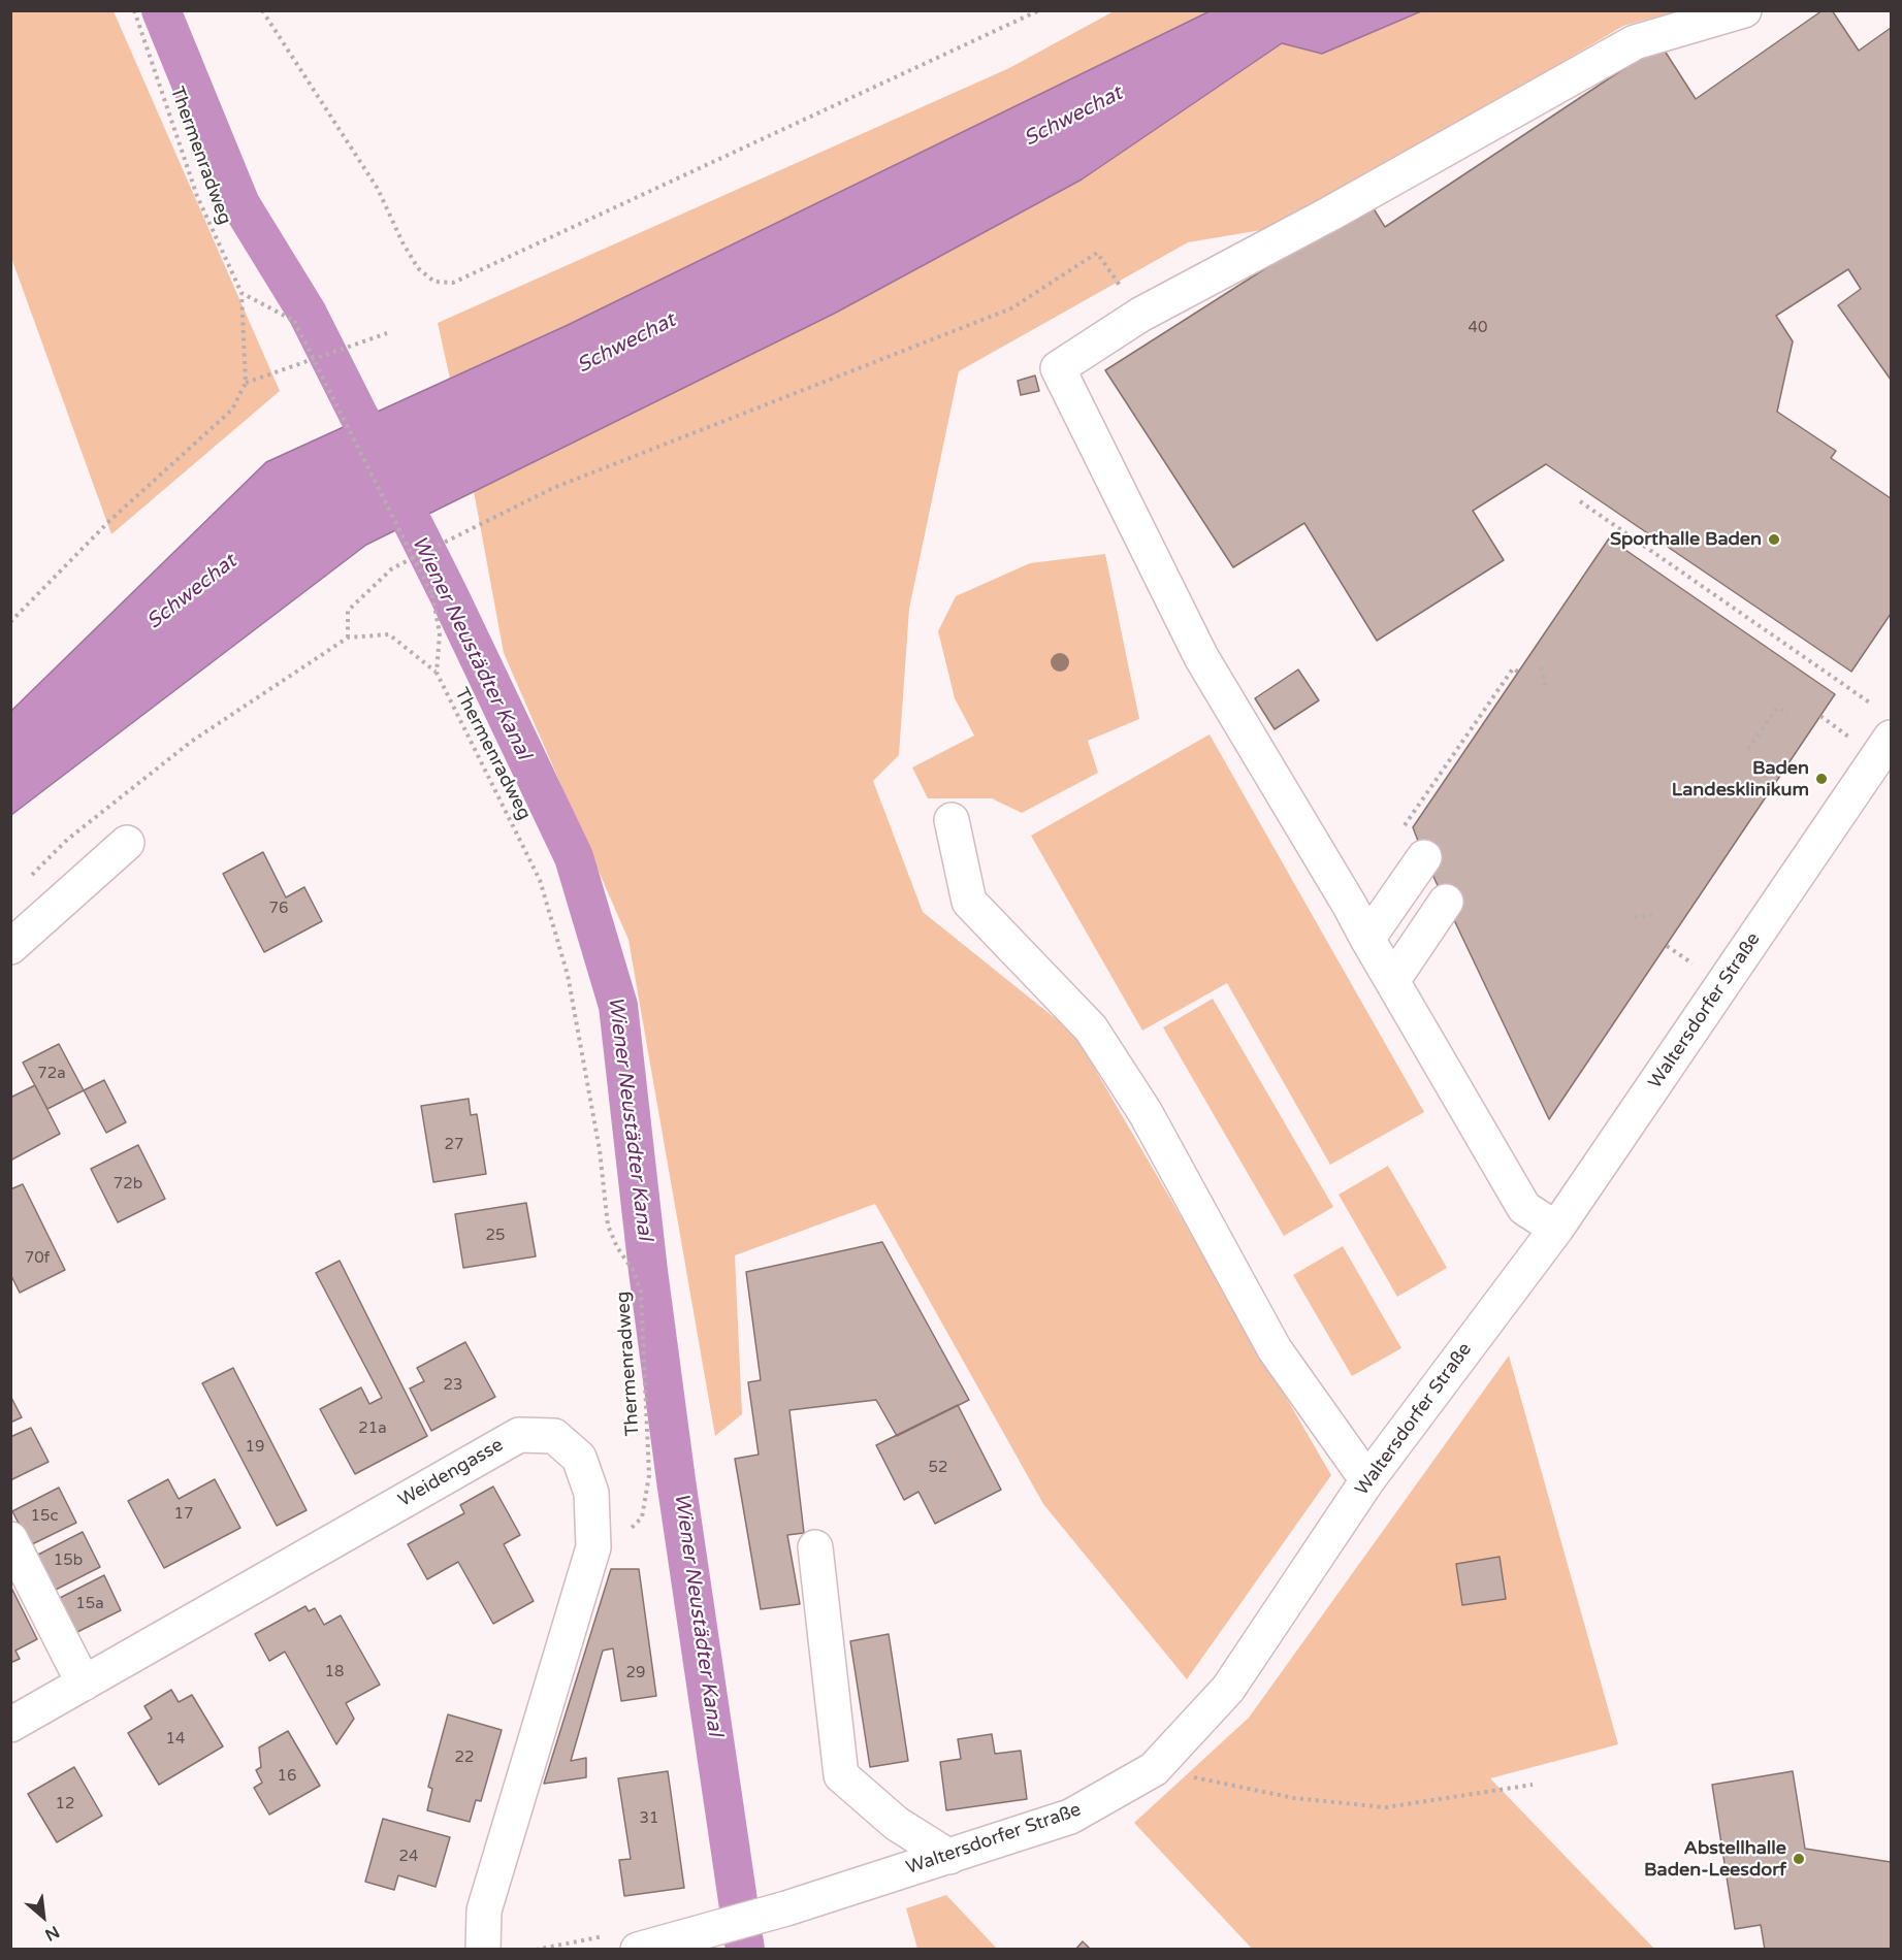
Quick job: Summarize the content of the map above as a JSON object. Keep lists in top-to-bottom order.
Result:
{
  "streets": {
    "street": ["Waltersdorfer Straße", "Weidengasse"],
    "path": ["Thermenradweg"]
  },
  "crossings": [
    ["Thermenradweg", "Weidengasse"]
  ],
  "water": ["Schwechat", "Wiener Neustädter Kanal"],
  "places": ["Sporthalle Baden", "Baden Landesklinikum", "Abstellhalle Baden-Leesdorf"],
  "house_numbers": [
    "40",
    "76",
    "72a",
    "27",
    "72b",
    "25",
    "70f",
    "23",
    "21a",
    "19",
    "52",
    "17",
    "15c",
    "15b",
    "15a",
    "18",
    "29",
    "14",
    "22",
    "16",
    "12",
    "31",
    "24"
  ],
  "north": "bottom right"
}
